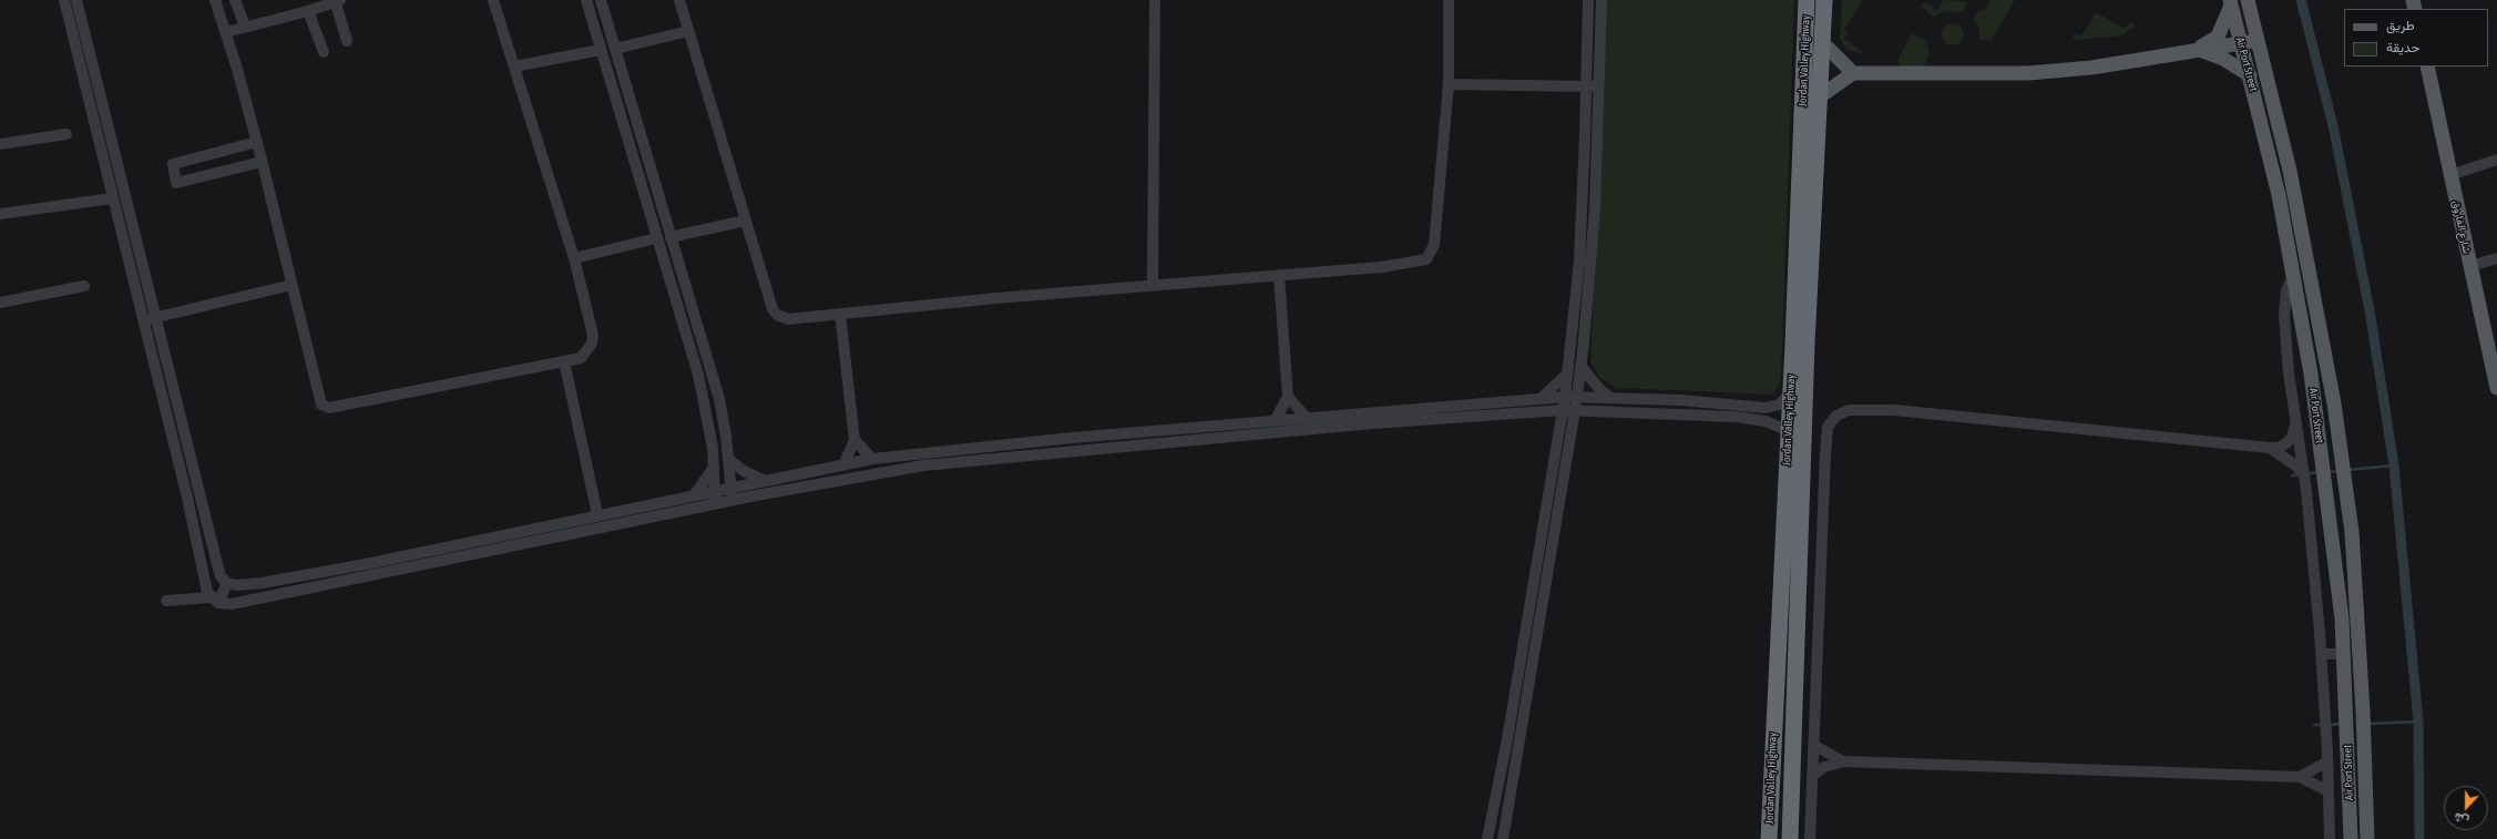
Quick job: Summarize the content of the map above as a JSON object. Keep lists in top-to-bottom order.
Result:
{
  "streets": {
    "highway": ["Jordan Valley Highway"],
    "main road": ["Air Port Street", "شارع الفاروق"]
  },
  "legend": ["طريق", "حديقة"],
  "north": "bottom"
}
